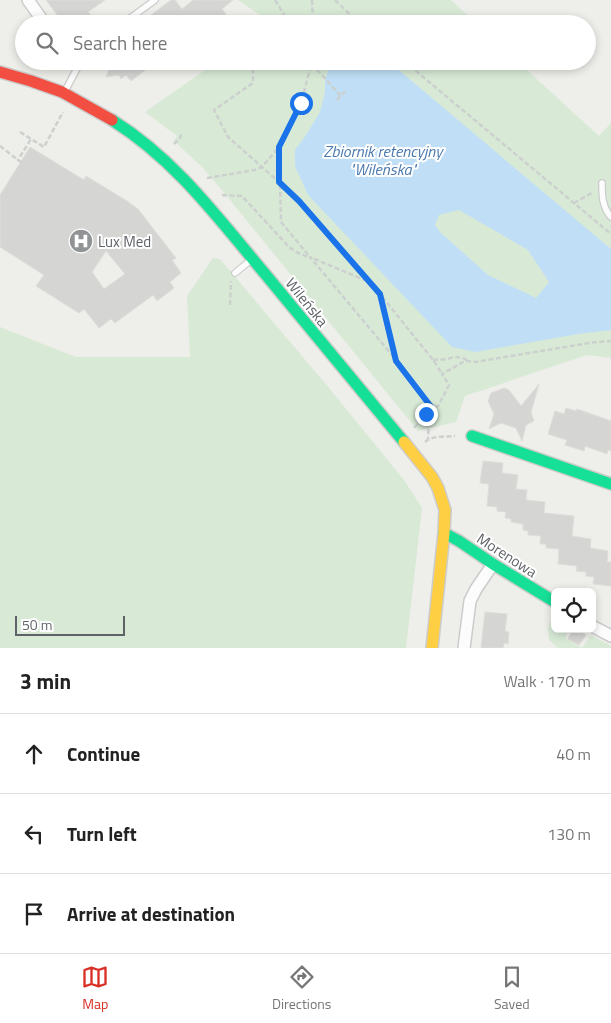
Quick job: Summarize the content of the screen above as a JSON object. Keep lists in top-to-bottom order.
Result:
{
  "streets": {
    "street": ["Wileńska", "Morenowa"]
  },
  "crossings": [
    ["Wileńska", "Morenowa"]
  ],
  "water": ["Zbiornik retencyjny \"Wileńska\""],
  "places": {
    "hospital": ["Lux Med"]
  },
  "scale_bar": "50 m",
  "page": {
    "search": "Search here",
    "scale": "50 m",
    "heading": ["3 min", "Walk · 170 m"],
    "list": [
      ["Continue", "40 m"],
      ["Turn left", "130 m"],
      "Arrive at destination"
    ],
    "nav": ["Map", "Directions", "Saved"]
  }
}
